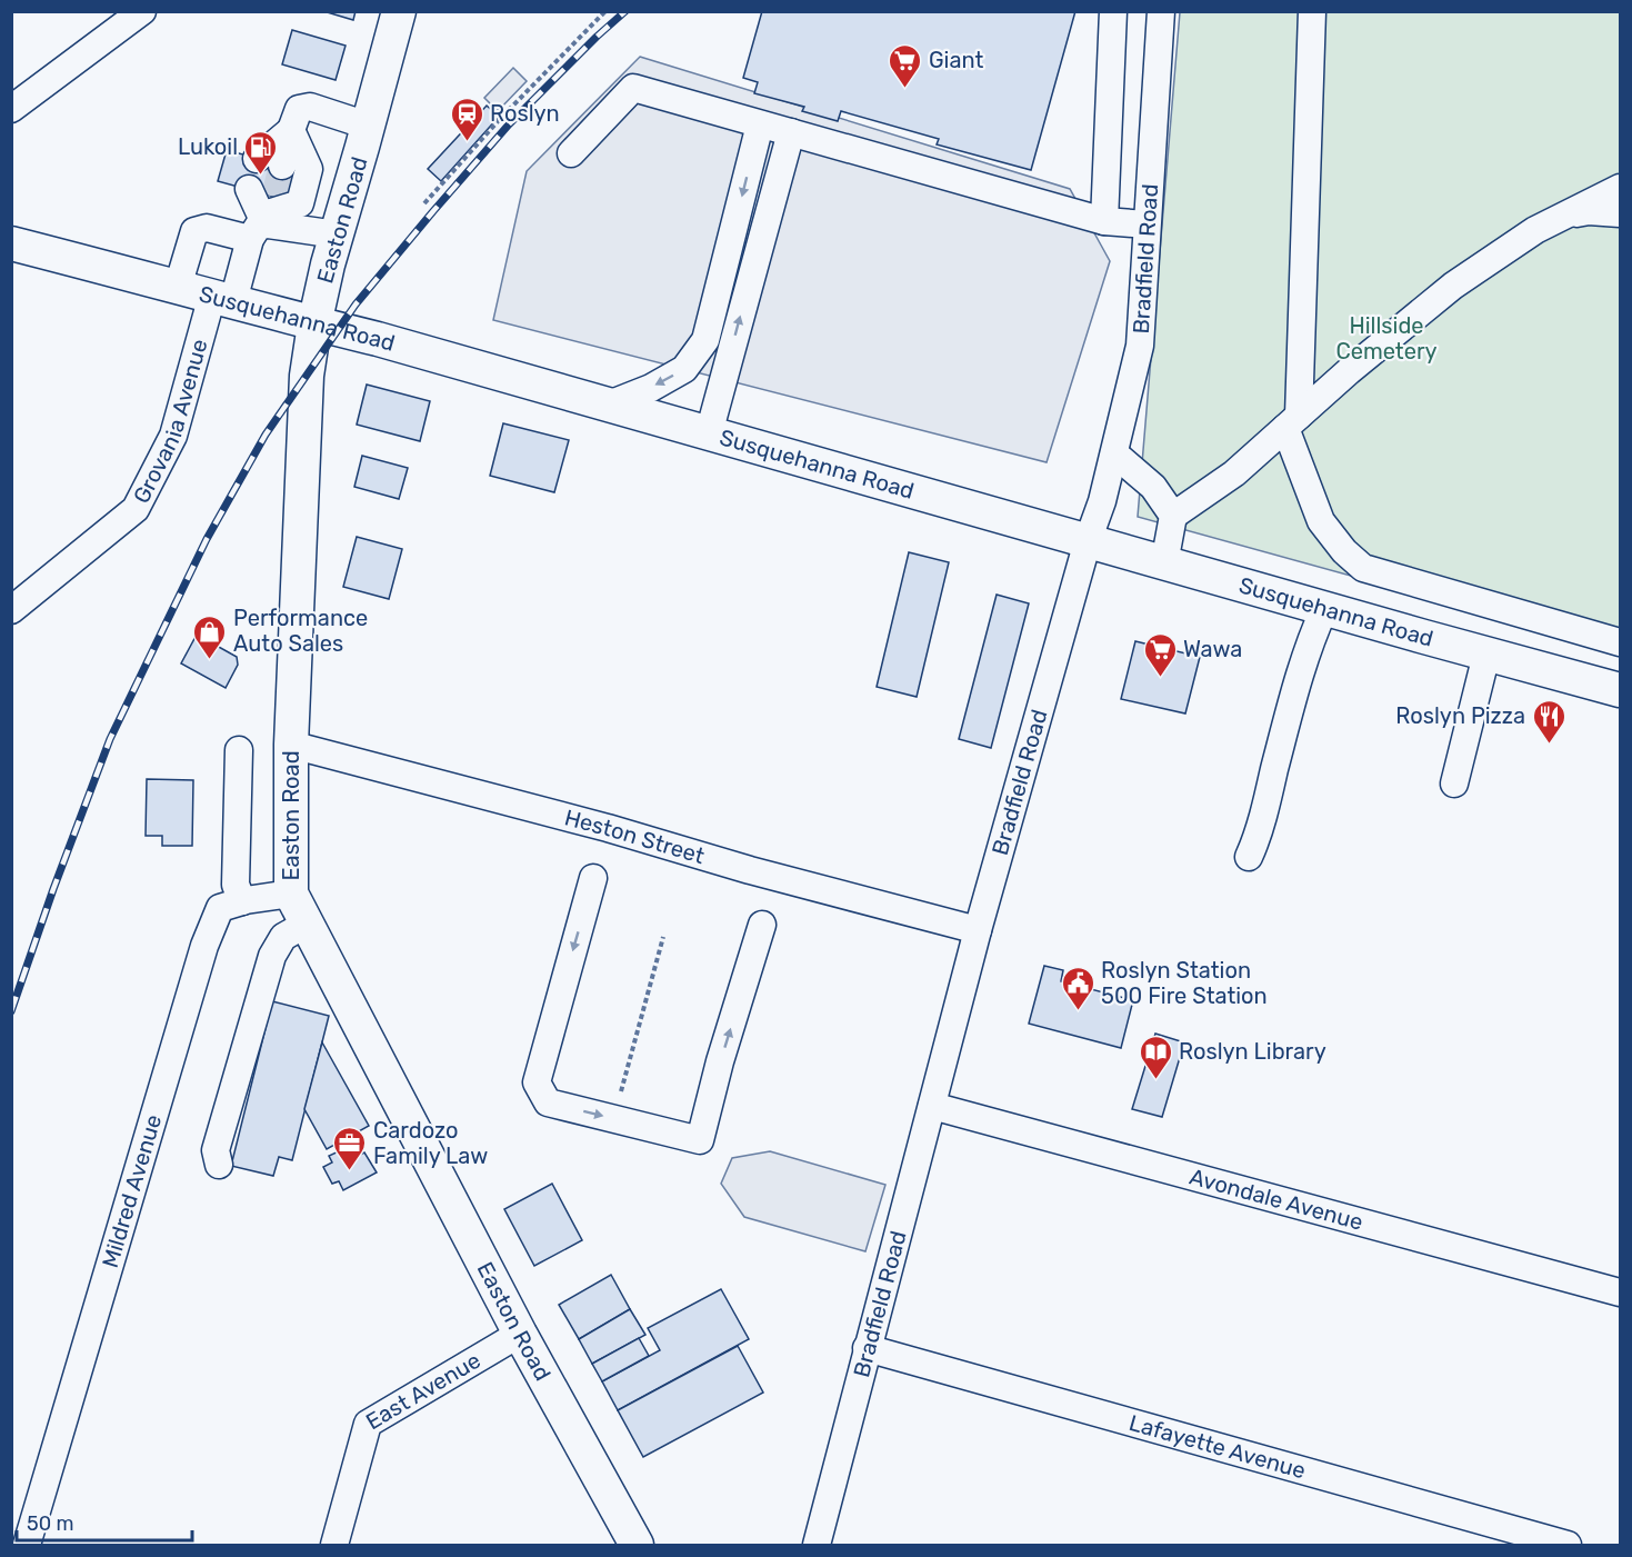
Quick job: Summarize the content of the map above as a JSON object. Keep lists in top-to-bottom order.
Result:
{
  "streets": {
    "main road": ["Easton Road", "Susquehanna Road"],
    "street": [
      "Bradfield Road",
      "Grovania Avenue",
      "Heston Street",
      "Mildred Avenue",
      "Avondale Avenue",
      "East Avenue",
      "Lafayette Avenue"
    ]
  },
  "crossings": [
    ["Easton Road", "Susquehanna Road"],
    ["Easton Road", "Heston Street"],
    ["Easton Road", "Mildred Avenue"],
    ["Easton Road", "East Avenue"],
    ["Bradfield Road", "Susquehanna Road"],
    ["Bradfield Road", "Heston Street"],
    ["Bradfield Road", "Avondale Avenue"],
    ["Bradfield Road", "Lafayette Avenue"],
    ["Susquehanna Road", "Grovania Avenue"]
  ],
  "parks": ["Hillside Cemetery"],
  "places": {
    "supermarket": ["Giant", "Wawa"],
    "station": ["Roslyn"],
    "fuel station": ["Lukoil"],
    "shop": ["Performance Auto Sales"],
    "restaurant": ["Roslyn Pizza"],
    "public building": ["Roslyn Station 500 Fire Station"],
    "library": ["Roslyn Library"],
    "office": ["Cardozo Family Law"]
  },
  "scale_bar": "50 m"
}
